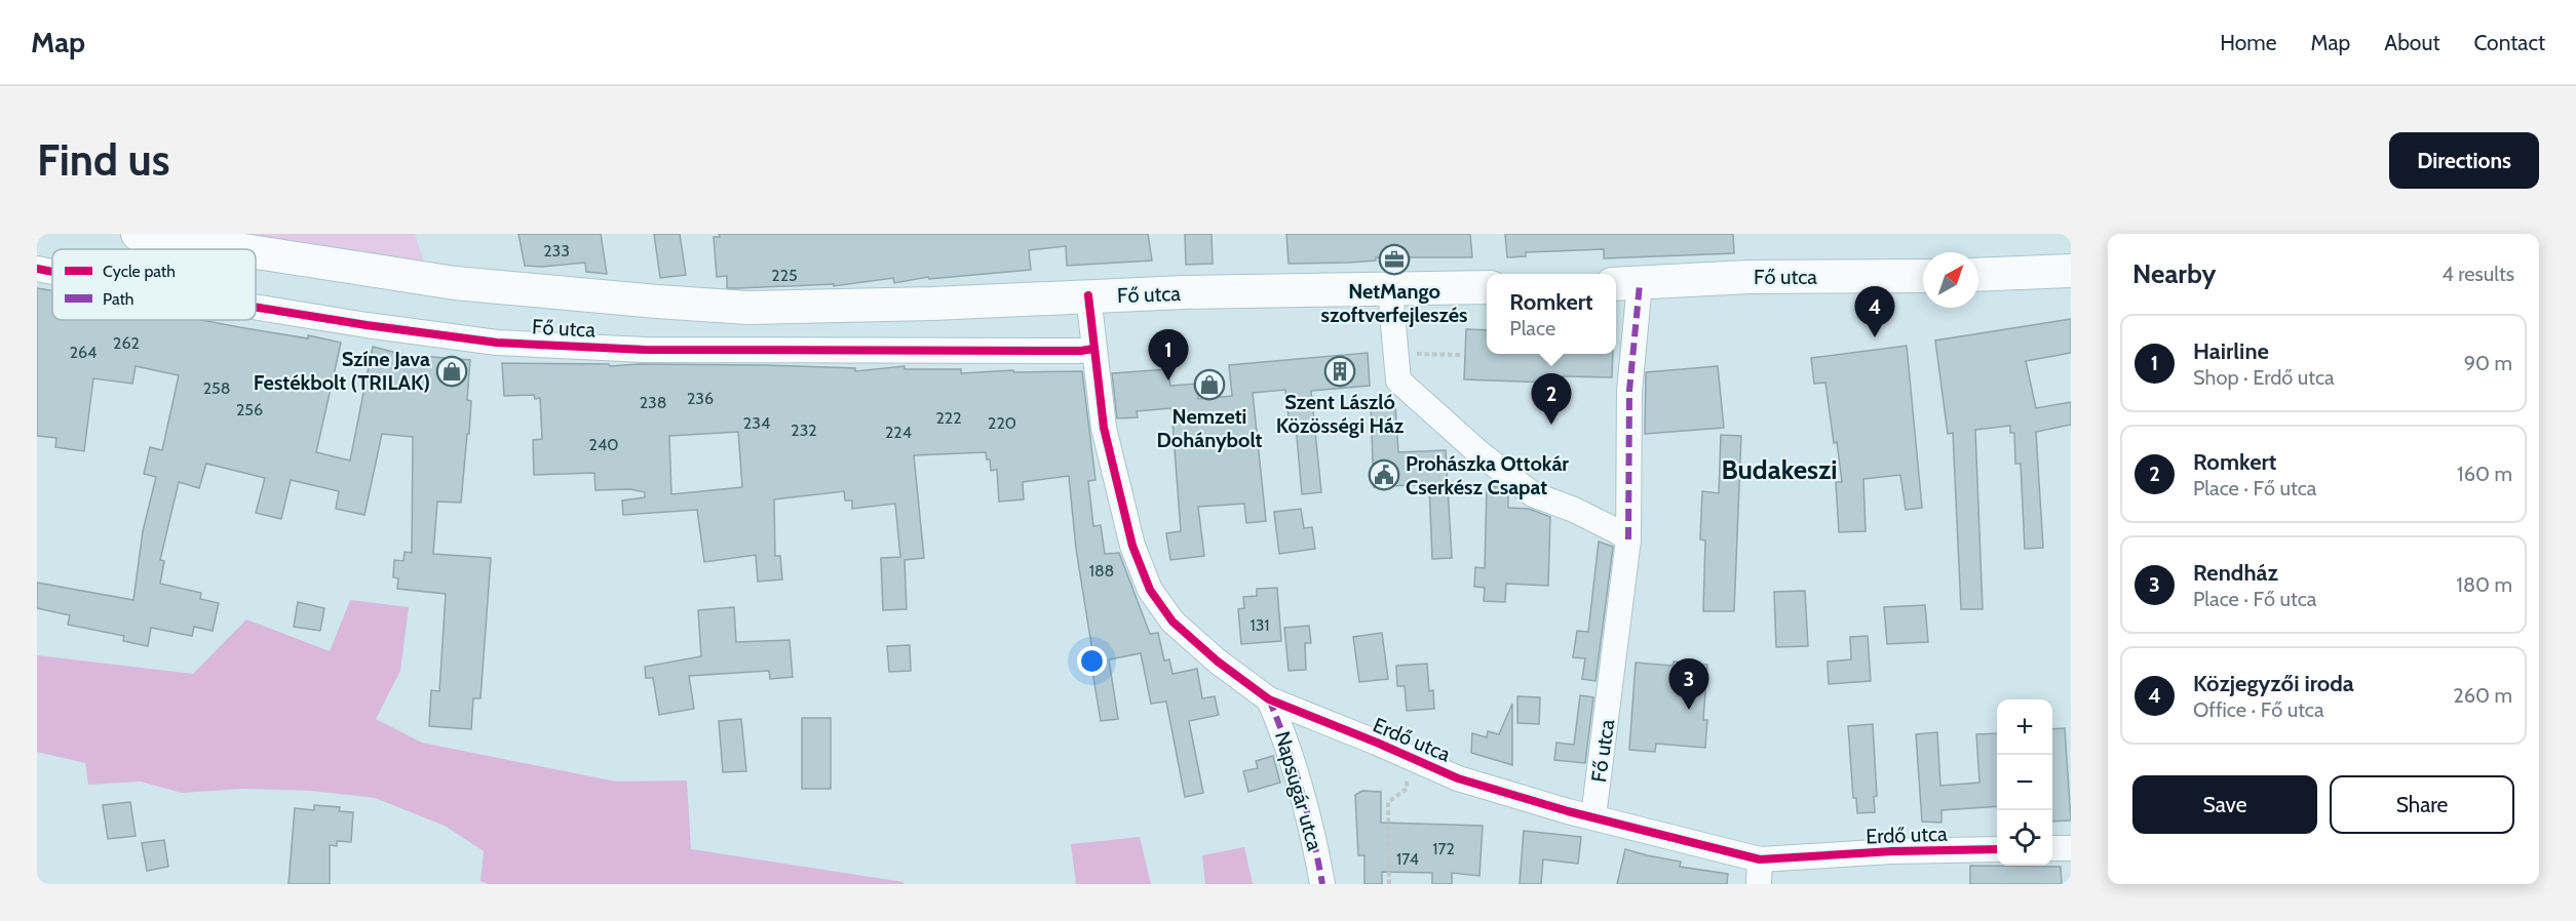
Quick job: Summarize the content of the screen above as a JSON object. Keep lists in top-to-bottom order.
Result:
{
  "streets": {
    "main road": ["Fő utca"],
    "street": ["Erdő utca", "Napsugár utca"]
  },
  "crossings": [
    ["Fő utca", "Erdő utca"],
    ["Erdő utca", "Napsugár utca"]
  ],
  "districts": ["Budakeszi"],
  "places": {
    "office": ["NetMango szoftverfejleszés"],
    "shop": ["Színe Java Festékbolt (TRILAK)", "Nemzeti Dohánybolt"],
    "building": ["Szent László Közösségi Ház"],
    "public building": ["Prohászka Ottokár Cserkész Csapat"]
  },
  "house_numbers": [
    "233",
    "225",
    "262",
    "264",
    "258",
    "236",
    "238",
    "256",
    "222",
    "234",
    "220",
    "232",
    "224",
    "240",
    "188",
    "131",
    "172",
    "174"
  ],
  "legend": ["Cycle path", "Path"],
  "north": "top right",
  "page": {
    "header": "Map",
    "nav": [
      "Home",
      "Map",
      "About",
      "Contact"
    ],
    "buttons": [
      "Directions",
      ["Save", "Share"]
    ],
    "title": "Find us",
    "heading": ["Nearby", "4 results"],
    "popup": ["Romkert", "Place"],
    "pins": [
      "4",
      "1",
      "2",
      "3"
    ],
    "list": [
      {
        "mark": "1",
        "name": "Hairline",
        "note": "Shop · Erdő utca",
        "value": "90 m"
      },
      {
        "mark": "2",
        "name": "Romkert",
        "note": "Place · Fő utca",
        "value": "160 m"
      },
      {
        "mark": "3",
        "name": "Rendház",
        "note": "Place · Fő utca",
        "value": "180 m"
      },
      {
        "mark": "4",
        "name": "Közjegyzői iroda",
        "note": "Office · Fő utca",
        "value": "260 m"
      }
    ],
    "map_buttons": ["+", "−"]
  }
}
